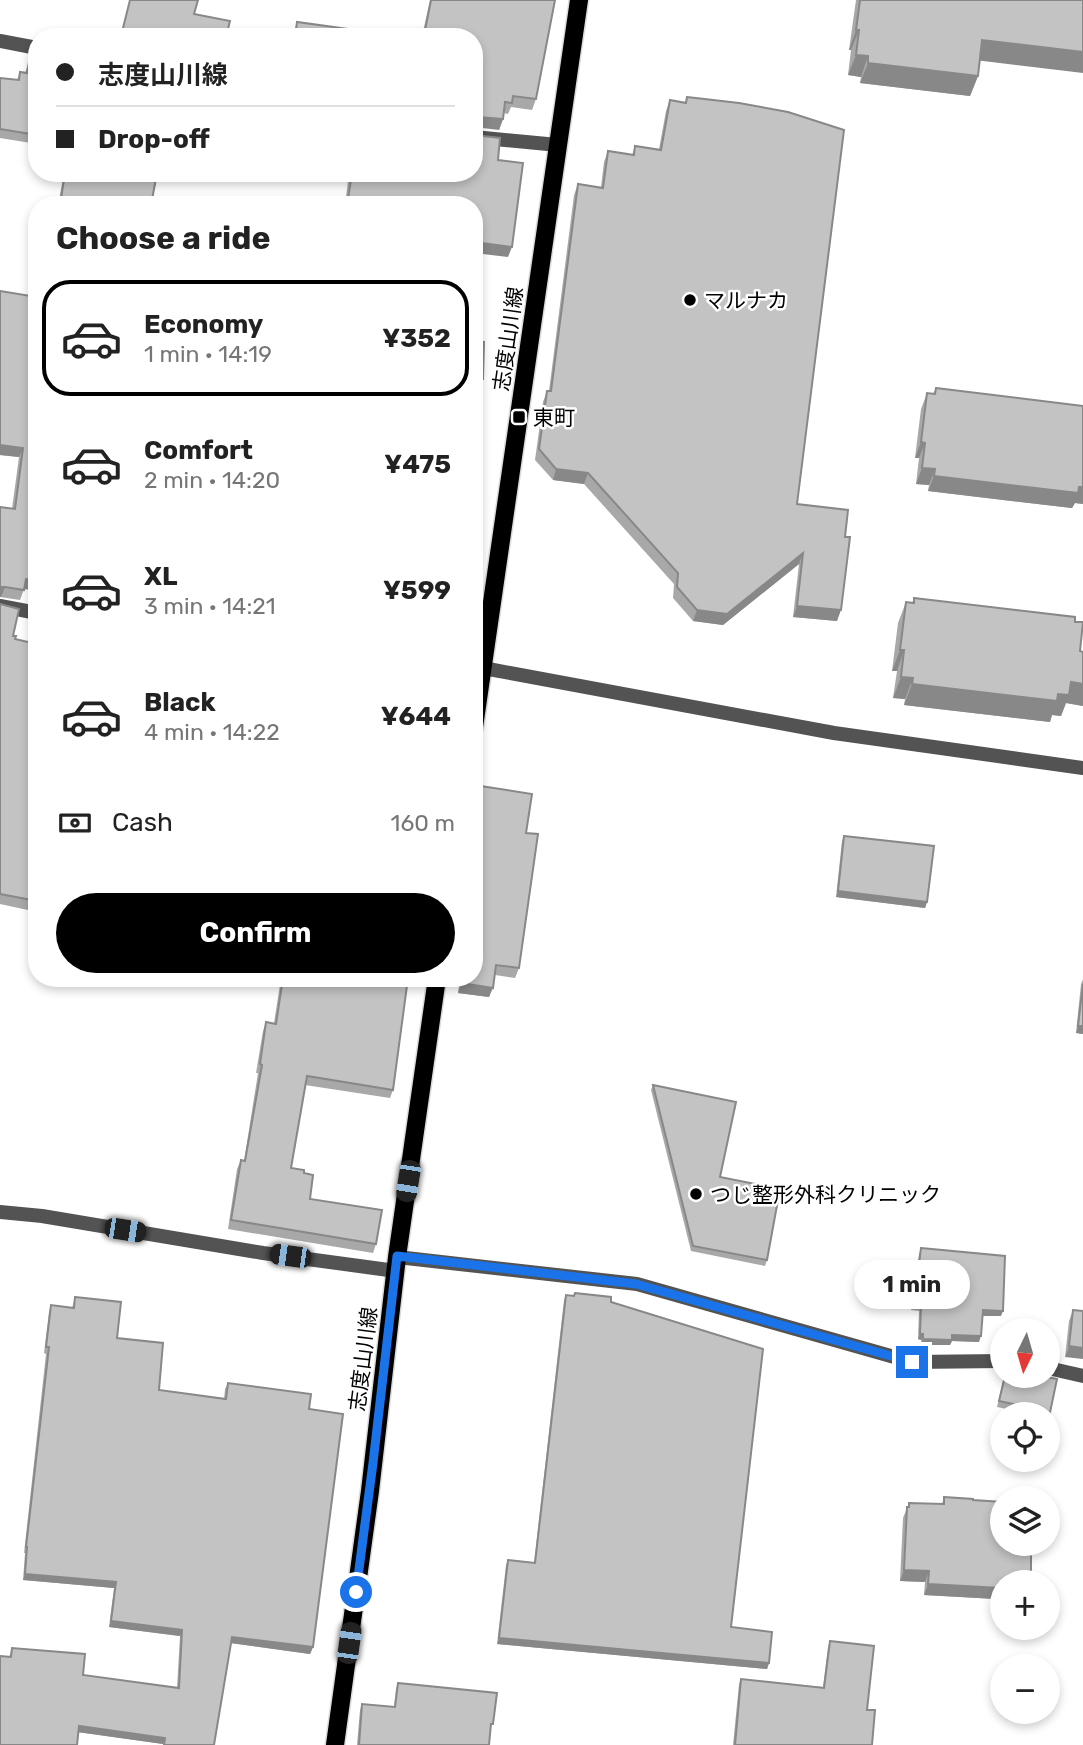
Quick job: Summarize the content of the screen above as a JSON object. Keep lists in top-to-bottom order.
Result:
{
  "streets": {
    "main road": ["志度山川線"]
  },
  "places": {
    "other": ["マルナカ", "つじ整形外科クリニック"],
    "transit": ["東町"]
  },
  "north": "bottom",
  "page": {
    "banner": ["志度山川線", "Drop-off"],
    "heading": "Choose a ride",
    "list": [
      {
        "name": "Economy",
        "note": "1 min · 14:19",
        "value": "¥352"
      },
      {
        "name": "Comfort",
        "note": "2 min · 14:20",
        "value": "¥475"
      },
      {
        "name": "XL",
        "note": "3 min · 14:21",
        "value": "¥599"
      },
      {
        "name": "Black",
        "note": "4 min · 14:22",
        "value": "¥644"
      }
    ],
    "pay": ["Cash", "160 m"],
    "buttons": "Confirm",
    "bubble": "1 min",
    "map_buttons": ["+", "−"]
  }
}
